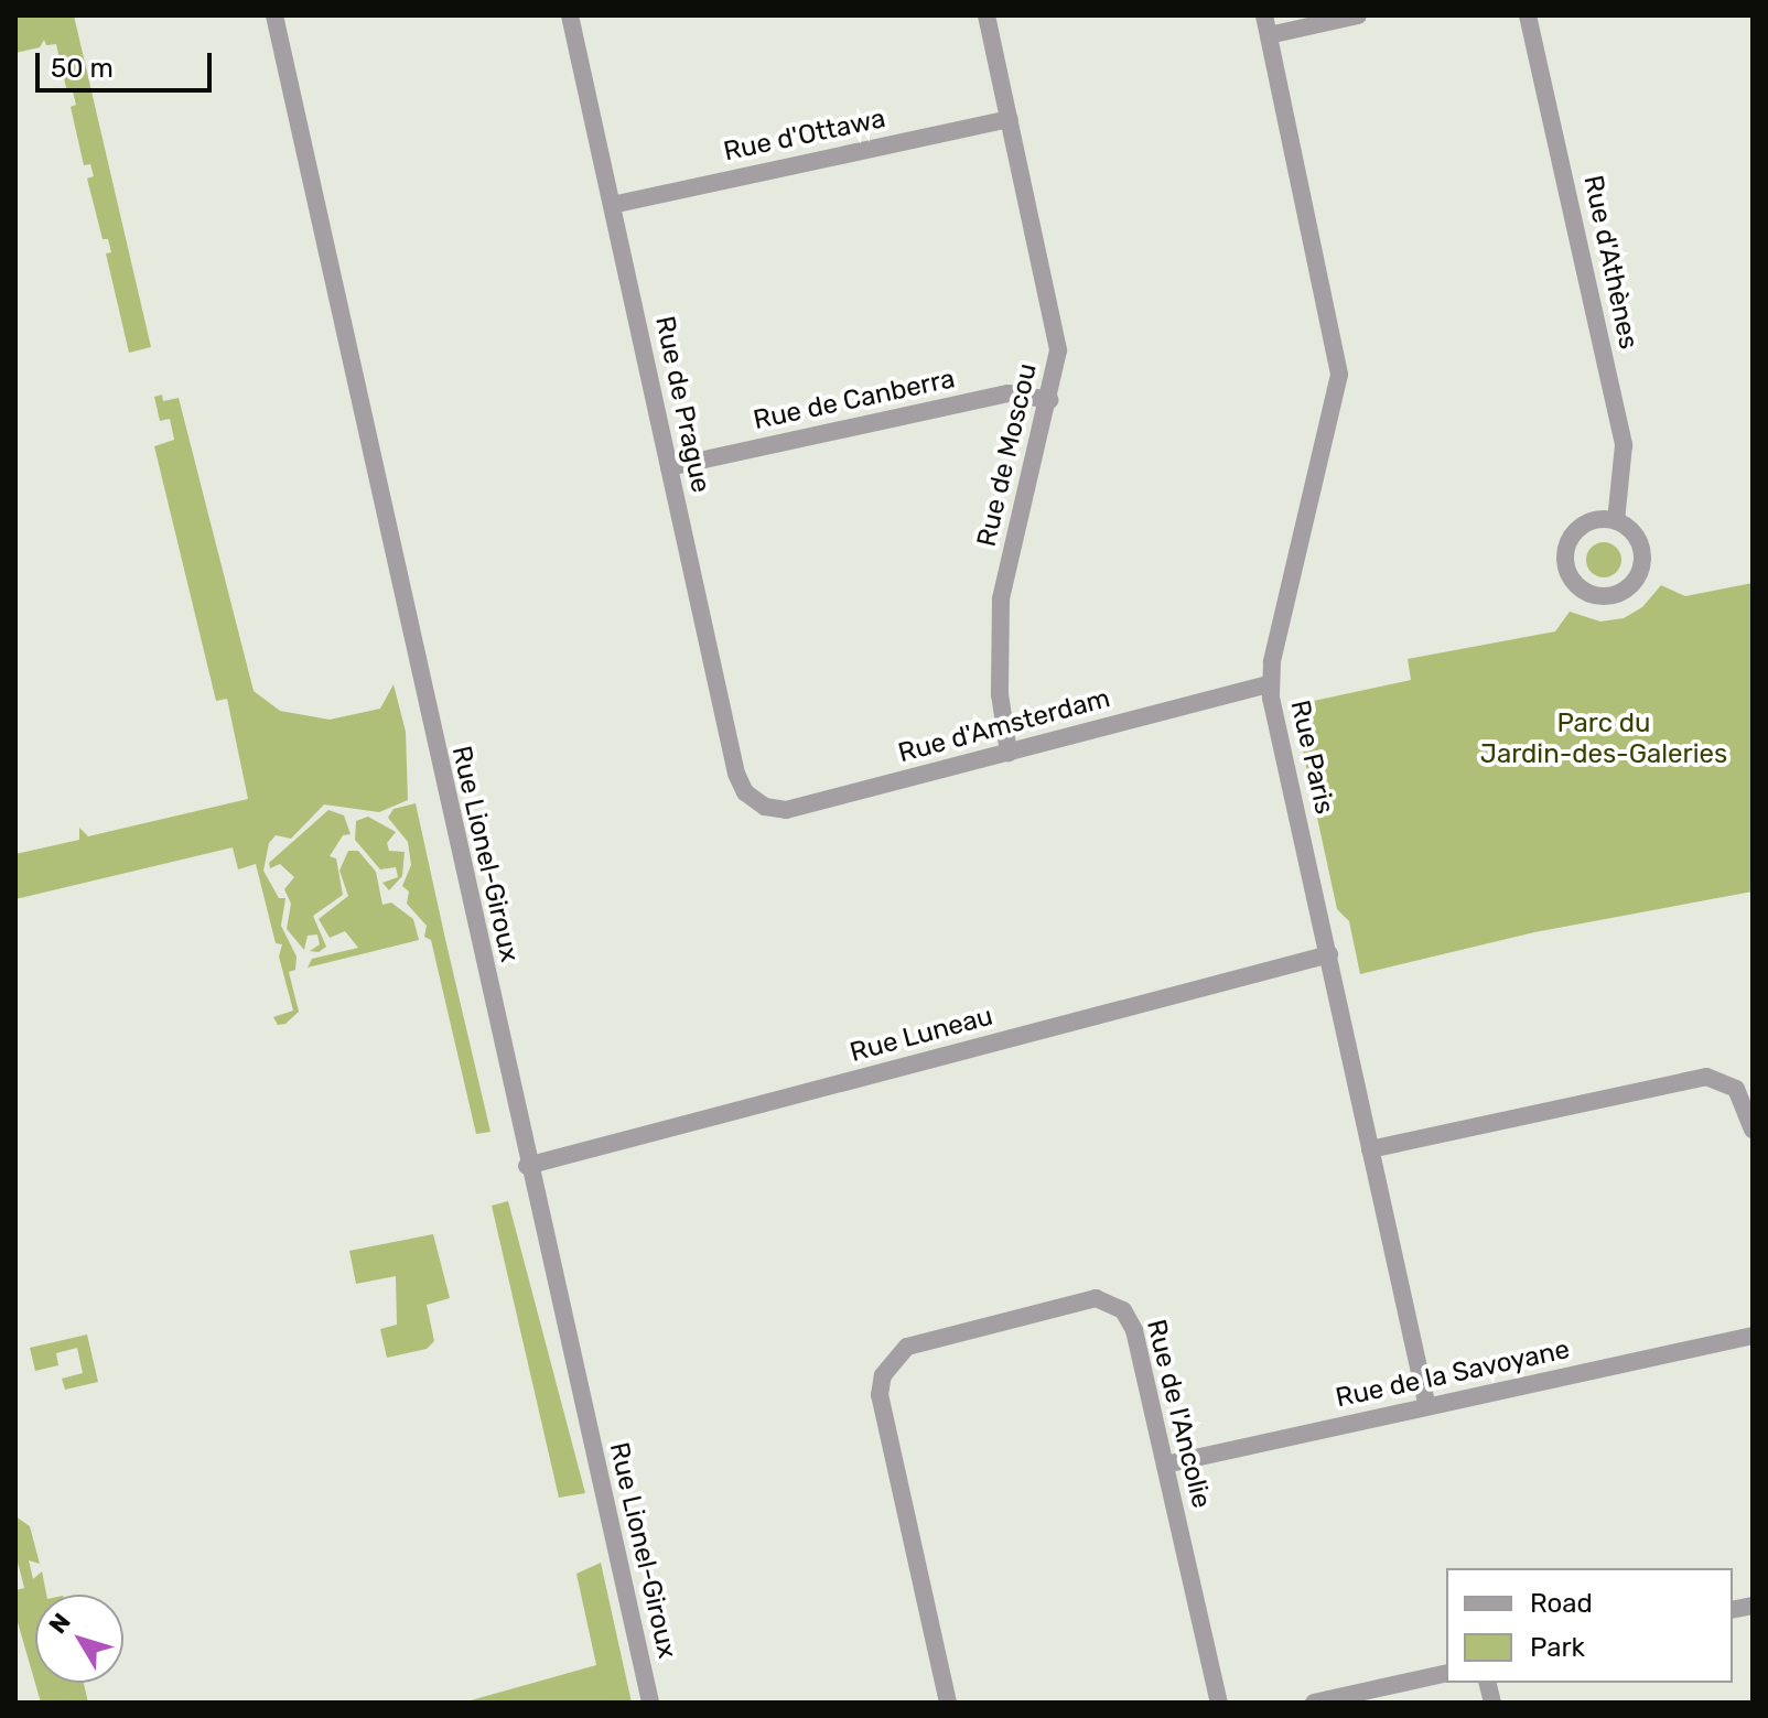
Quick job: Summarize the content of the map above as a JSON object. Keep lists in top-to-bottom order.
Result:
{
  "streets": {
    "street": [
      "Rue d'Ottawa",
      "Rue d'Athènes",
      "Rue de Canberra",
      "Rue de Prague",
      "Rue de Moscou",
      "Rue d'Amsterdam",
      "Rue Paris",
      "Rue Lionel-Giroux",
      "Rue Luneau",
      "Rue de la Savoyane",
      "Rue de l'Ancolie"
    ]
  },
  "crossings": [
    ["Rue d'Ottawa", "Rue de Prague"],
    ["Rue d'Ottawa", "Rue de Moscou"],
    ["Rue de Canberra", "Rue de Prague"],
    ["Rue de Canberra", "Rue de Moscou"],
    ["Rue de Prague", "Rue d'Amsterdam"],
    ["Rue de Moscou", "Rue d'Amsterdam"],
    ["Rue d'Amsterdam", "Rue Paris"],
    ["Rue Paris", "Rue Luneau"],
    ["Rue Paris", "Rue de la Savoyane"],
    ["Rue Lionel-Giroux", "Rue Luneau"],
    ["Rue de la Savoyane", "Rue de l'Ancolie"]
  ],
  "parks": ["Parc du Jardin-des-Galeries"],
  "legend": ["Road", "Park"],
  "scale_bar": "50 m",
  "north": "top left"
}
